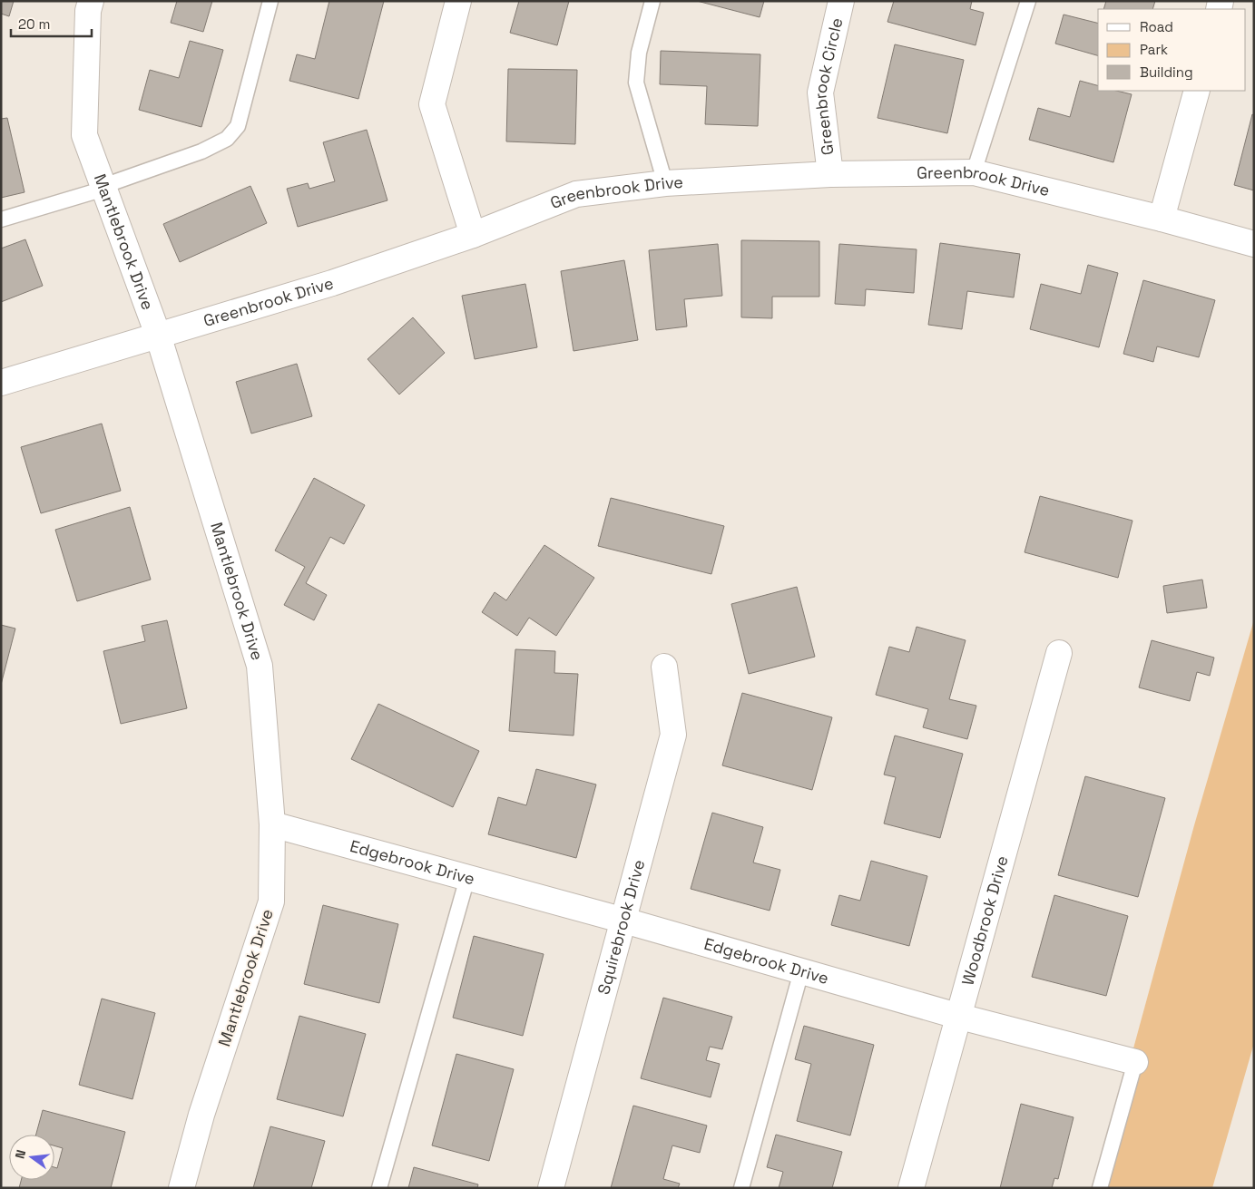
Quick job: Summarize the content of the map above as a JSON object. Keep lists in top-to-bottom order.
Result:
{
  "streets": {
    "street": [
      "Greenbrook Circle",
      "Greenbrook Drive",
      "Mantlebrook Drive",
      "Edgebrook Drive",
      "Woodbrook Drive",
      "Squirebrook Drive"
    ]
  },
  "crossings": [
    ["Greenbrook Circle", "Greenbrook Drive"],
    ["Greenbrook Drive", "Mantlebrook Drive"],
    ["Mantlebrook Drive", "Edgebrook Drive"],
    ["Edgebrook Drive", "Woodbrook Drive"],
    ["Edgebrook Drive", "Squirebrook Drive"]
  ],
  "legend": ["Road", "Park", "Building"],
  "scale_bar": "20 m",
  "north": "left"
}
